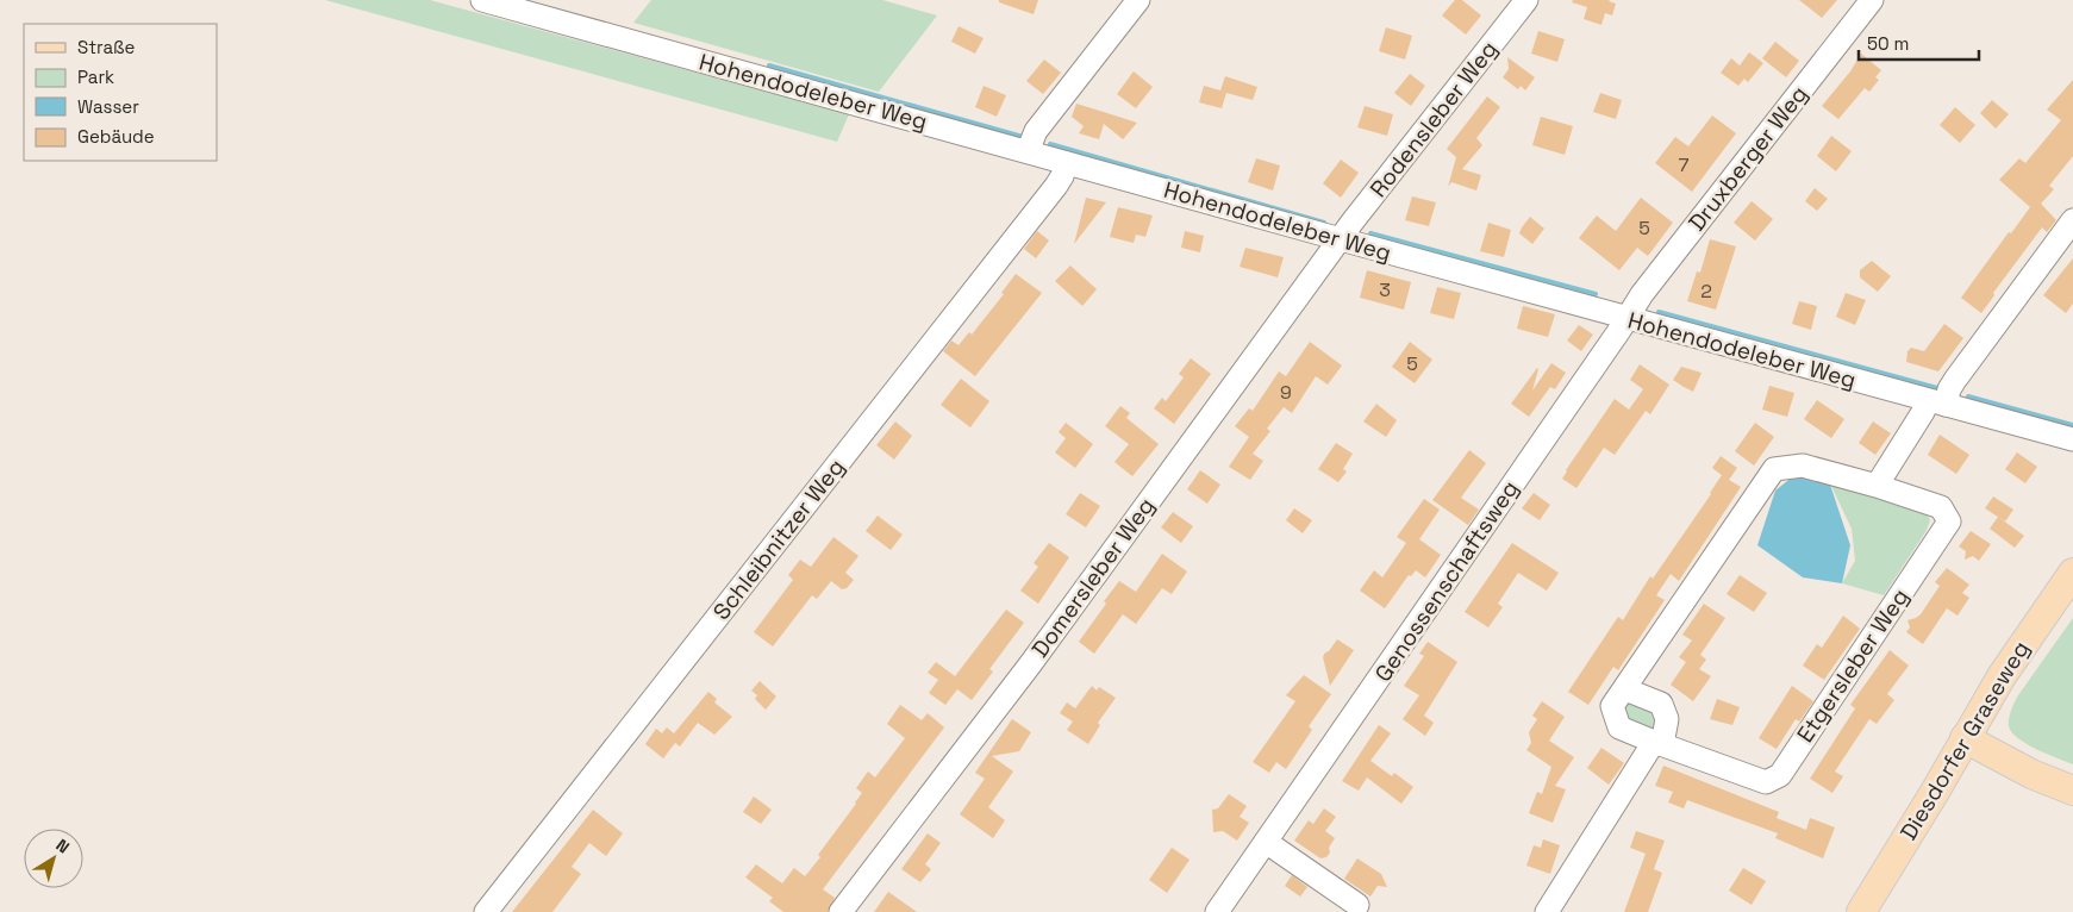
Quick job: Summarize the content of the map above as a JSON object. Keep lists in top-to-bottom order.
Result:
{
  "streets": {
    "main road": ["Diesdorfer Graseweg"],
    "street": [
      "Hohendodeleber Weg",
      "Rodensleber Weg",
      "Druxberger Weg",
      "Schleibnitzer Weg",
      "Domersleber Weg",
      "Genossenschaftsweg",
      "Etgersleber Weg"
    ]
  },
  "crossings": [
    ["Hohendodeleber Weg", "Rodensleber Weg"],
    ["Hohendodeleber Weg", "Druxberger Weg"],
    ["Hohendodeleber Weg", "Schleibnitzer Weg"],
    ["Hohendodeleber Weg", "Domersleber Weg"],
    ["Hohendodeleber Weg", "Genossenschaftsweg"],
    ["Rodensleber Weg", "Domersleber Weg"],
    ["Druxberger Weg", "Genossenschaftsweg"]
  ],
  "house_numbers": [
    "7",
    "5",
    "3",
    "2",
    "5",
    "9"
  ],
  "legend": [
    "Straße",
    "Park",
    "Wasser",
    "Gebäude"
  ],
  "scale_bar": "50 m",
  "north": "top right"
}
